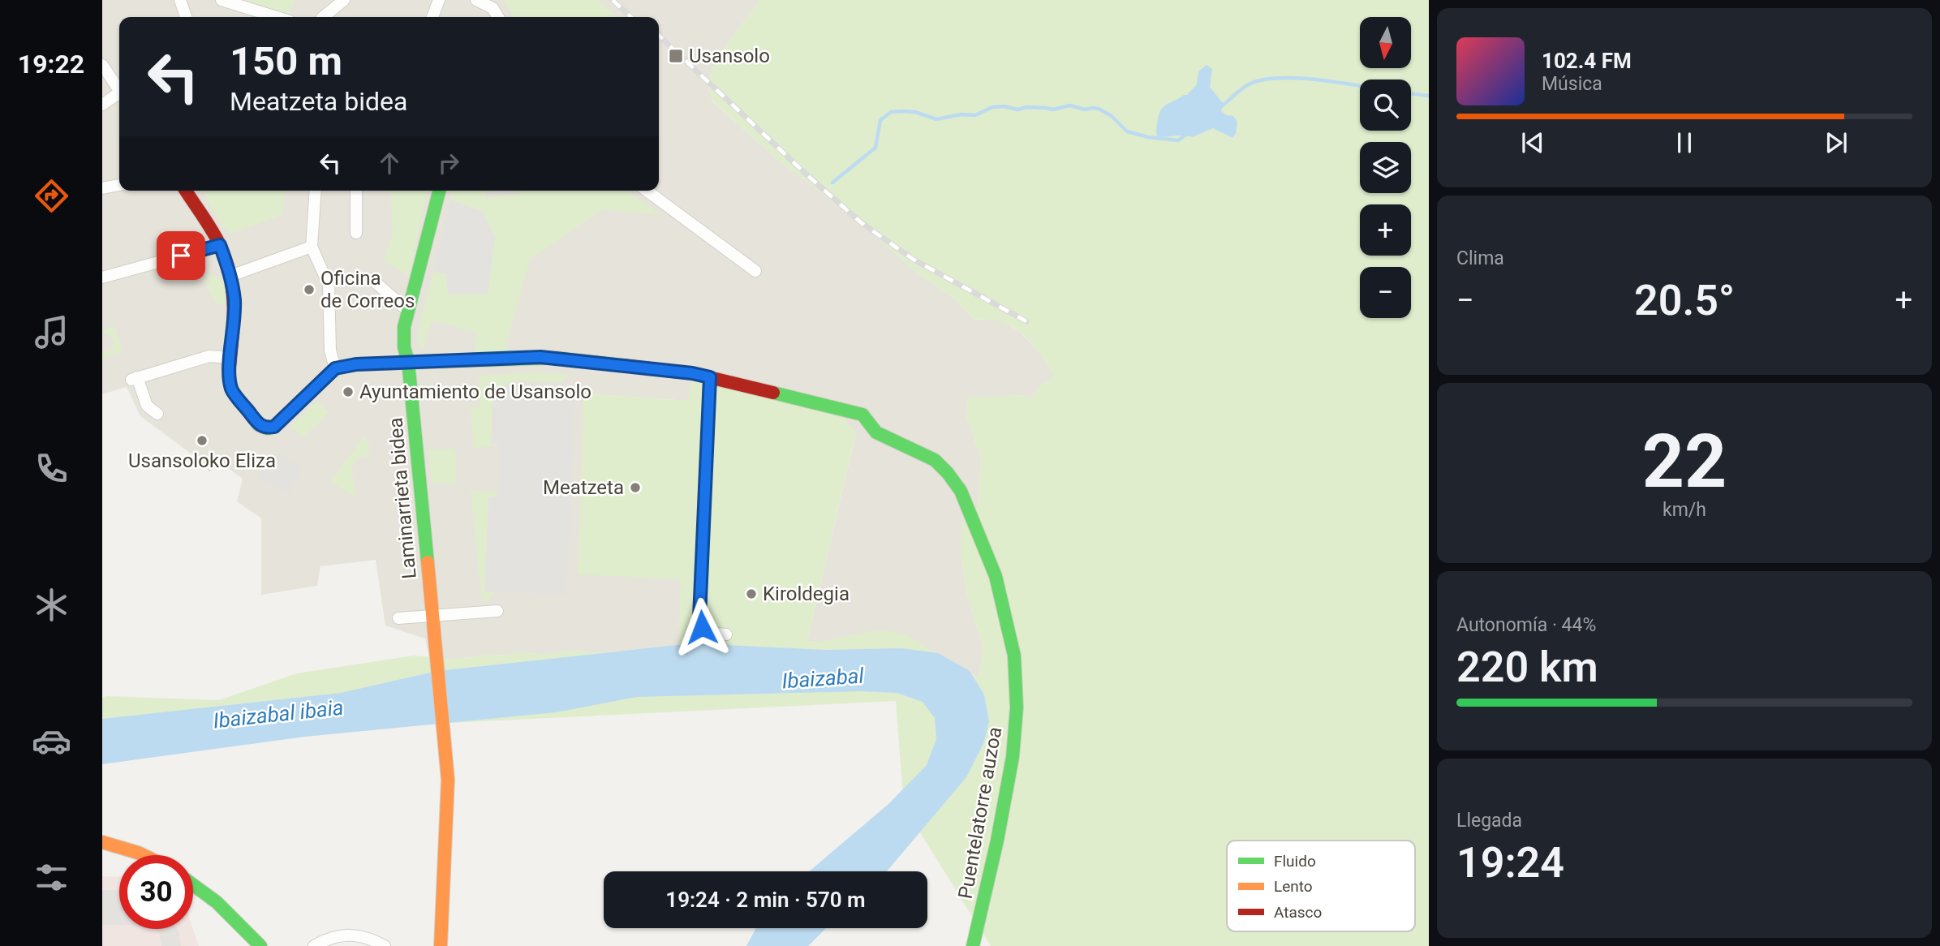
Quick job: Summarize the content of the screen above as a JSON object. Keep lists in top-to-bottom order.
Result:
{
  "streets": {
    "main road": ["Laminarrieta bidea", "Puentelatorre auzoa"]
  },
  "crossings": [
    ["Laminarrieta bidea", "Puentelatorre auzoa"]
  ],
  "water": ["Ibaizabal", "Ibaizabal ibaia"],
  "places": {
    "transit": ["Usansolo"],
    "other": [
      "Oficina de Correos",
      "Ayuntamiento de Usansolo",
      "Usansoloko Eliza",
      "Meatzeta",
      "Kiroldegia"
    ]
  },
  "legend": ["Fluido", "Lento", "Atasco"],
  "north": "bottom",
  "page": {
    "tabs": "19:22",
    "map_buttons": ["+", "−"],
    "turn": ["150 m", "Meatzeta bidea"],
    "song": ["102.4 FM", "Música"],
    "tile": [
      "Clima",
      ["22", "km/h"],
      ["Autonomía · 44%", "220 km"],
      ["Llegada", "19:24"]
    ],
    "heat": ["−", "20.5°", "+"],
    "limit": "30",
    "trip": "19:24 · 2 min · 570 m"
  }
}
